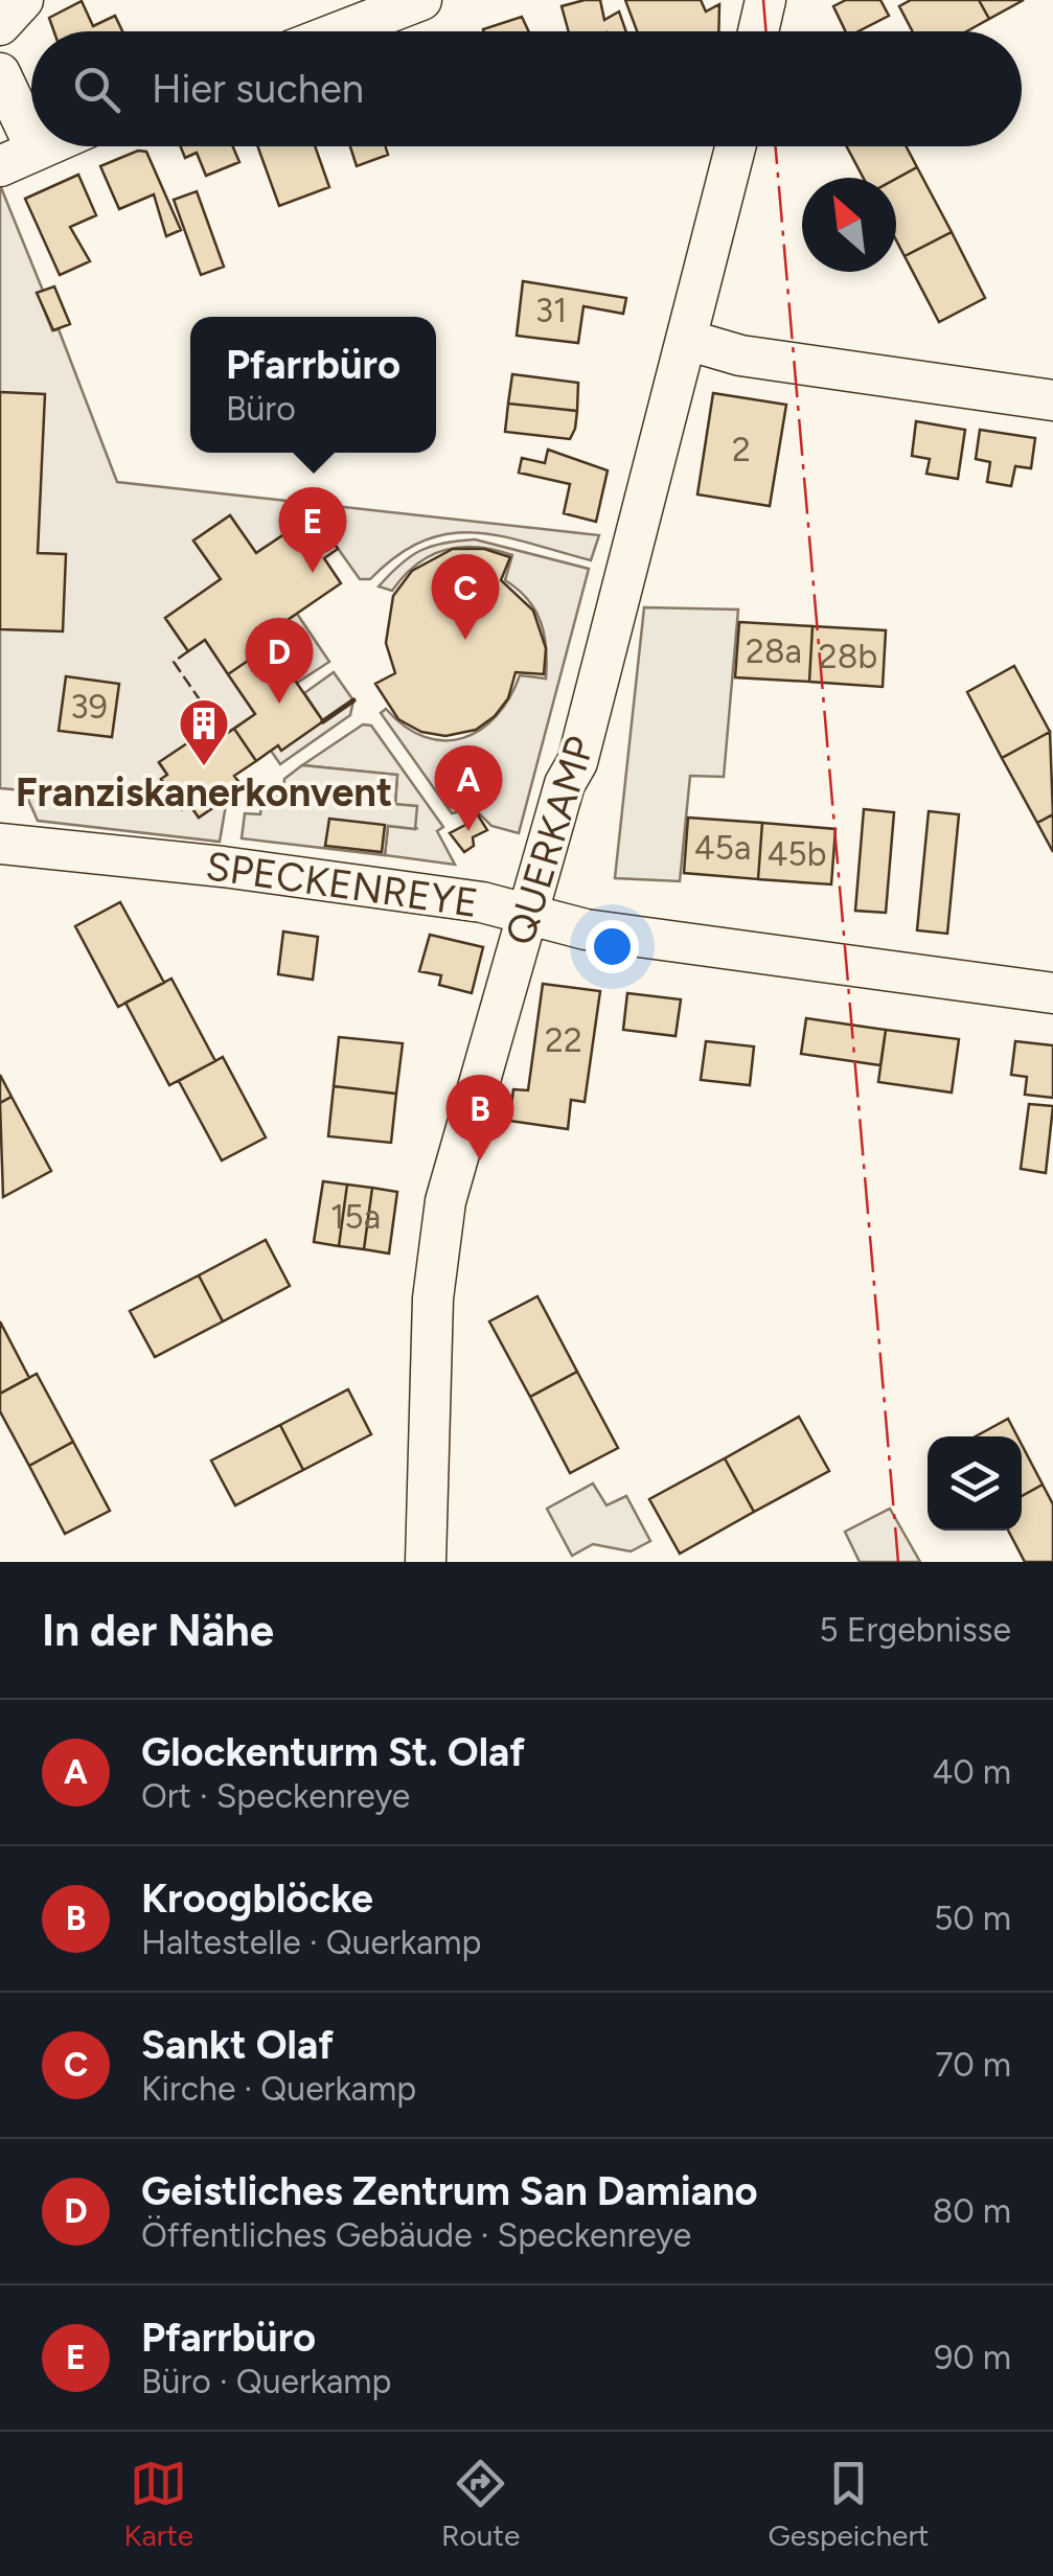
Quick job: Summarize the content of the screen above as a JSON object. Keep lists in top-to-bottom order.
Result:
{
  "streets": {
    "street": ["QUERKAMP", "SPECKENREYE"]
  },
  "crossings": [
    ["QUERKAMP", "SPECKENREYE"]
  ],
  "places": {
    "building": ["Franziskanerkonvent"]
  },
  "house_numbers": [
    "31",
    "2",
    "28a",
    "28b",
    "39",
    "45a",
    "45b",
    "22",
    "15a"
  ],
  "north": "top left",
  "page": {
    "search": "Hier suchen",
    "popup": ["Pfarrbüro", "Büro"],
    "pins": [
      "E",
      "C",
      "D",
      "A",
      "B"
    ],
    "heading": ["In der Nähe", "5 Ergebnisse"],
    "list": [
      {
        "mark": "A",
        "name": "Glockenturm St. Olaf",
        "note": "Ort · Speckenreye",
        "value": "40 m"
      },
      {
        "mark": "B",
        "name": "Kroogblöcke",
        "note": "Haltestelle · Querkamp",
        "value": "50 m"
      },
      {
        "mark": "C",
        "name": "Sankt Olaf",
        "note": "Kirche · Querkamp",
        "value": "70 m"
      },
      {
        "mark": "D",
        "name": "Geistliches Zentrum San Damiano",
        "note": "Öffentliches Gebäude · Speckenreye",
        "value": "80 m"
      },
      {
        "mark": "E",
        "name": "Pfarrbüro",
        "note": "Büro · Querkamp",
        "value": "90 m"
      }
    ],
    "nav": ["Karte", "Route", "Gespeichert"]
  }
}
